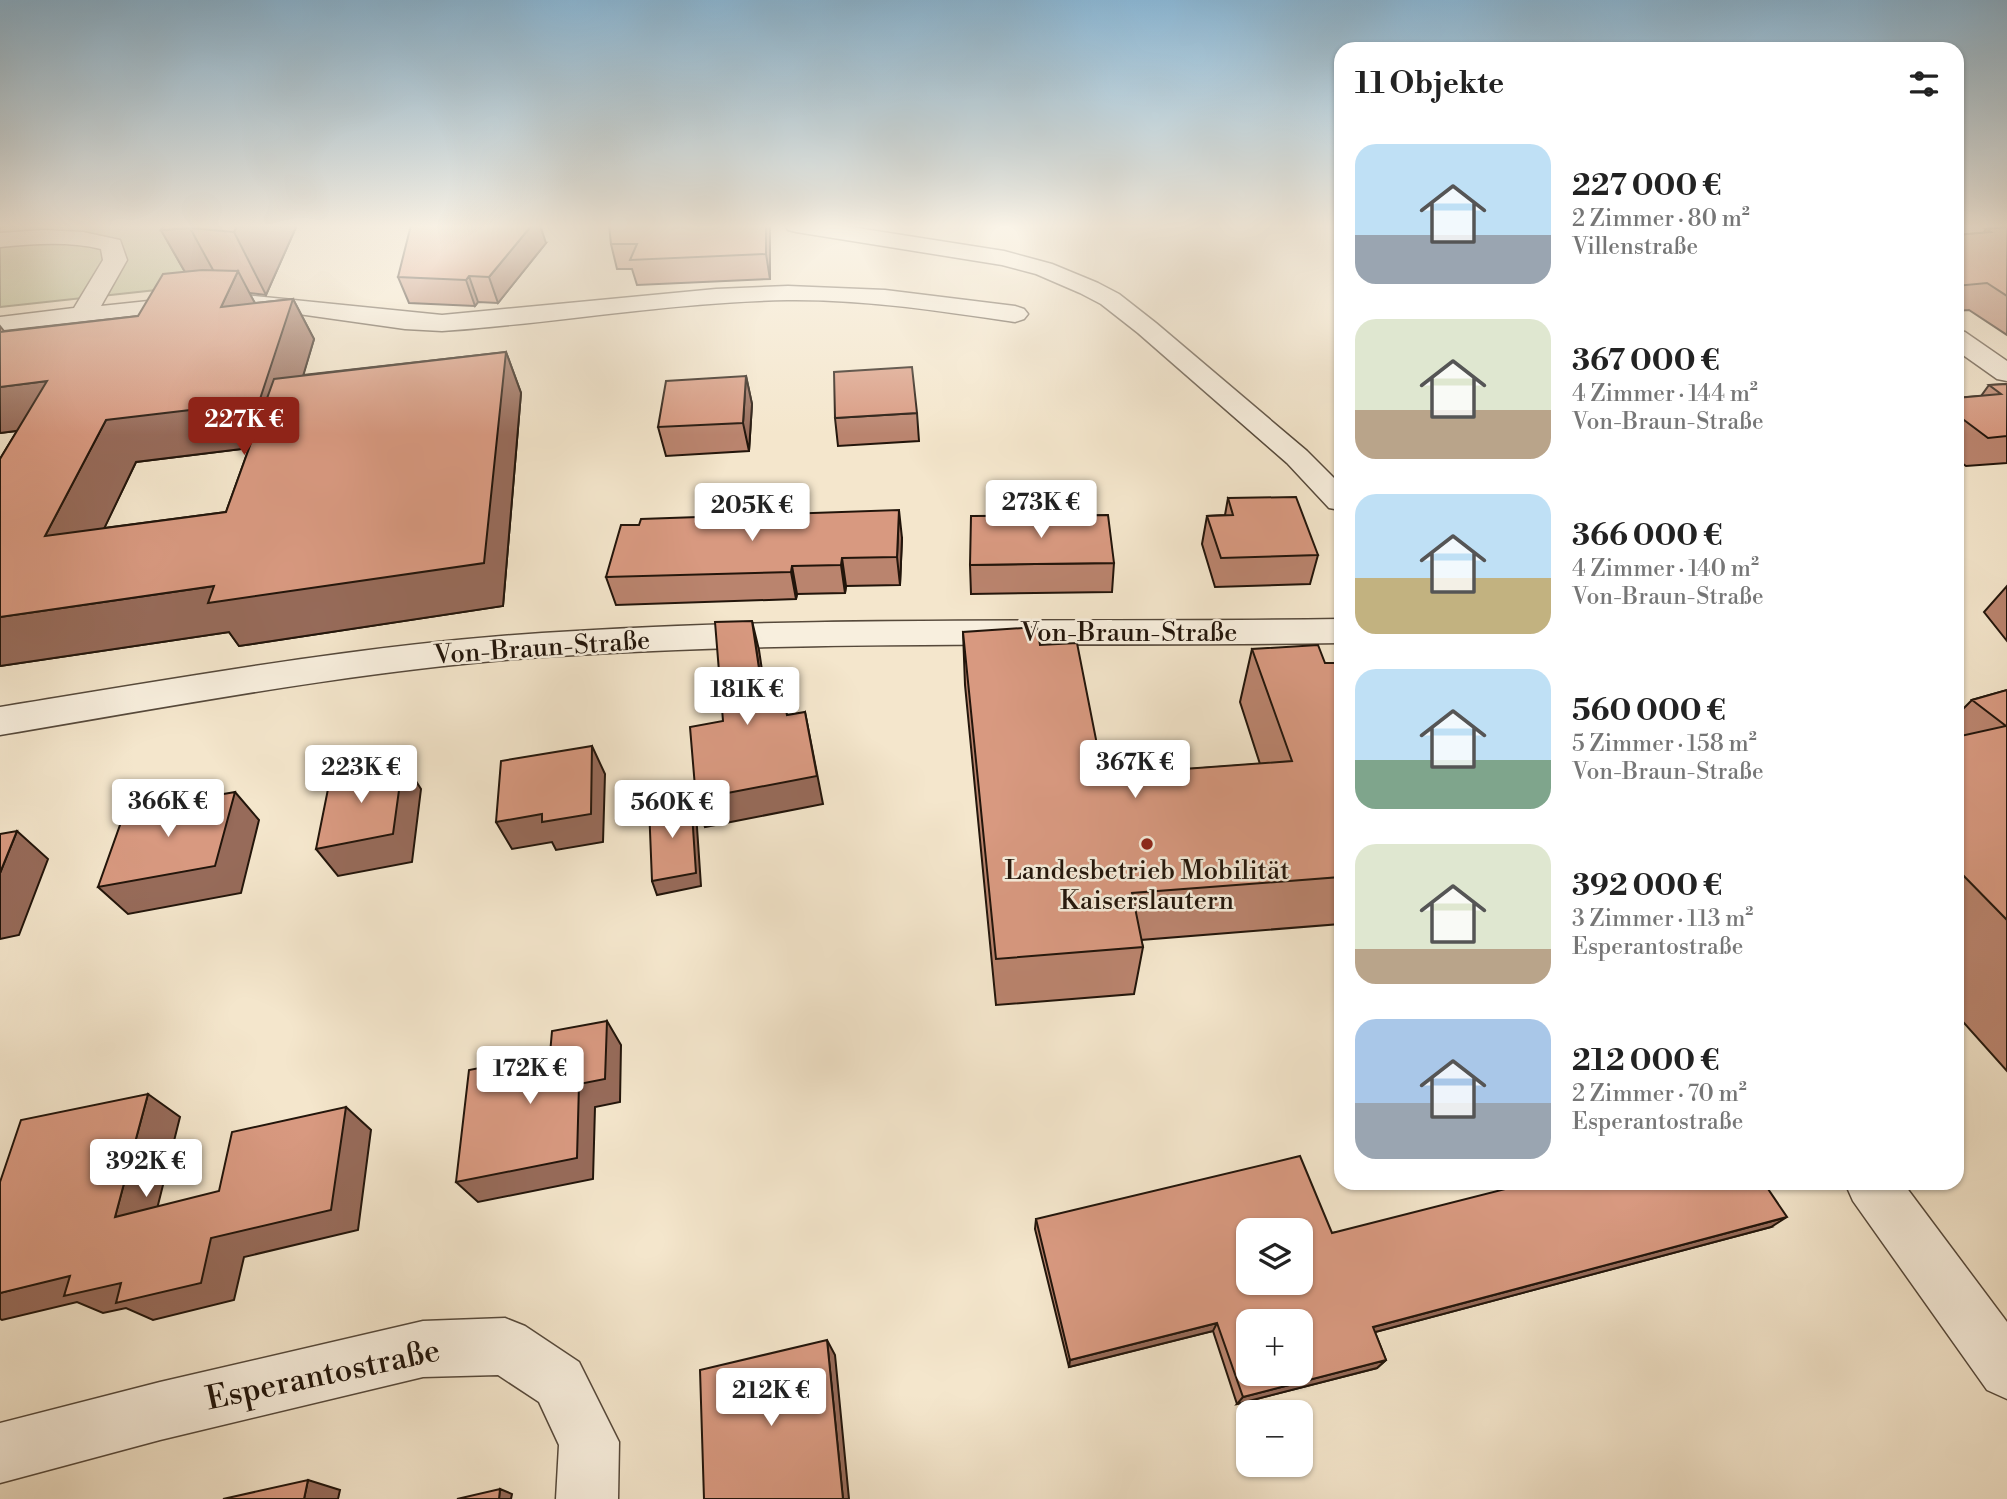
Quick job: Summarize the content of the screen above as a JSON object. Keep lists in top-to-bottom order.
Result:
{
  "streets": {
    "street": ["Von-Braun-Straße", "Esperantostraße"]
  },
  "places": ["Landesbetrieb Mobilität Kaiserslautern"],
  "page": {
    "heading": "11 Objekte",
    "list": [
      {
        "name": "227 000 €",
        "note": "2 Zimmer · 80 m² · Villenstraße"
      },
      {
        "name": "367 000 €",
        "note": "4 Zimmer · 144 m² · Von-Braun-Straße"
      },
      {
        "name": "366 000 €",
        "note": "4 Zimmer · 140 m² · Von-Braun-Straße"
      },
      {
        "name": "560 000 €",
        "note": "5 Zimmer · 158 m² · Von-Braun-Straße"
      },
      {
        "name": "392 000 €",
        "note": "3 Zimmer · 113 m² · Esperantostraße"
      },
      {
        "name": "212 000 €",
        "note": "2 Zimmer · 70 m² · Esperantostraße"
      }
    ],
    "price": [
      "227K €",
      "273K €",
      "205K €",
      "181K €",
      "367K €",
      "223K €",
      "366K €",
      "560K €",
      "172K €",
      "392K €",
      "212K €"
    ],
    "map_buttons": ["+", "−"]
  }
}
